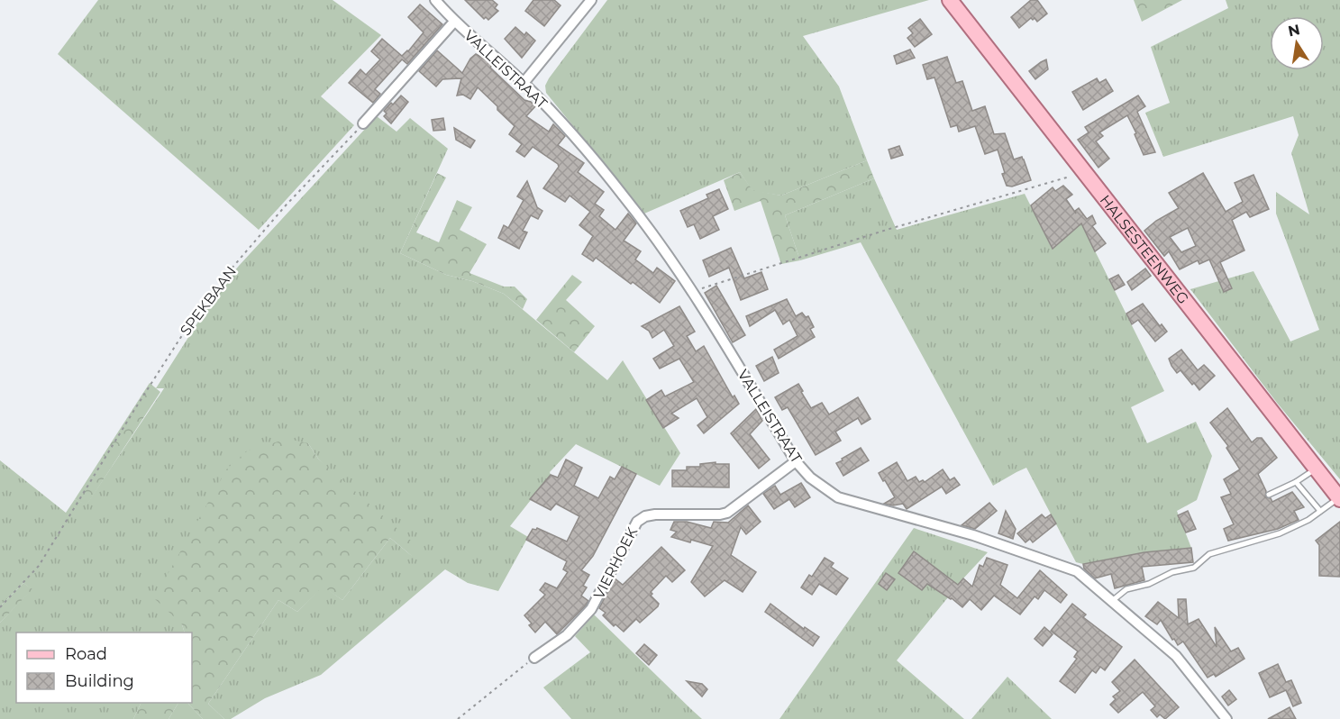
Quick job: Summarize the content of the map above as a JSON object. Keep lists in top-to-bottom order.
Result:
{
  "streets": {
    "main road": ["HALSESTEENWEG"],
    "street": ["VALLEISTRAAT", "VIERHOEK"],
    "path": ["SPEKBAAN"]
  },
  "crossings": [
    ["VALLEISTRAAT", "VIERHOEK"]
  ],
  "legend": ["Road", "Building"],
  "north": "top"
}
